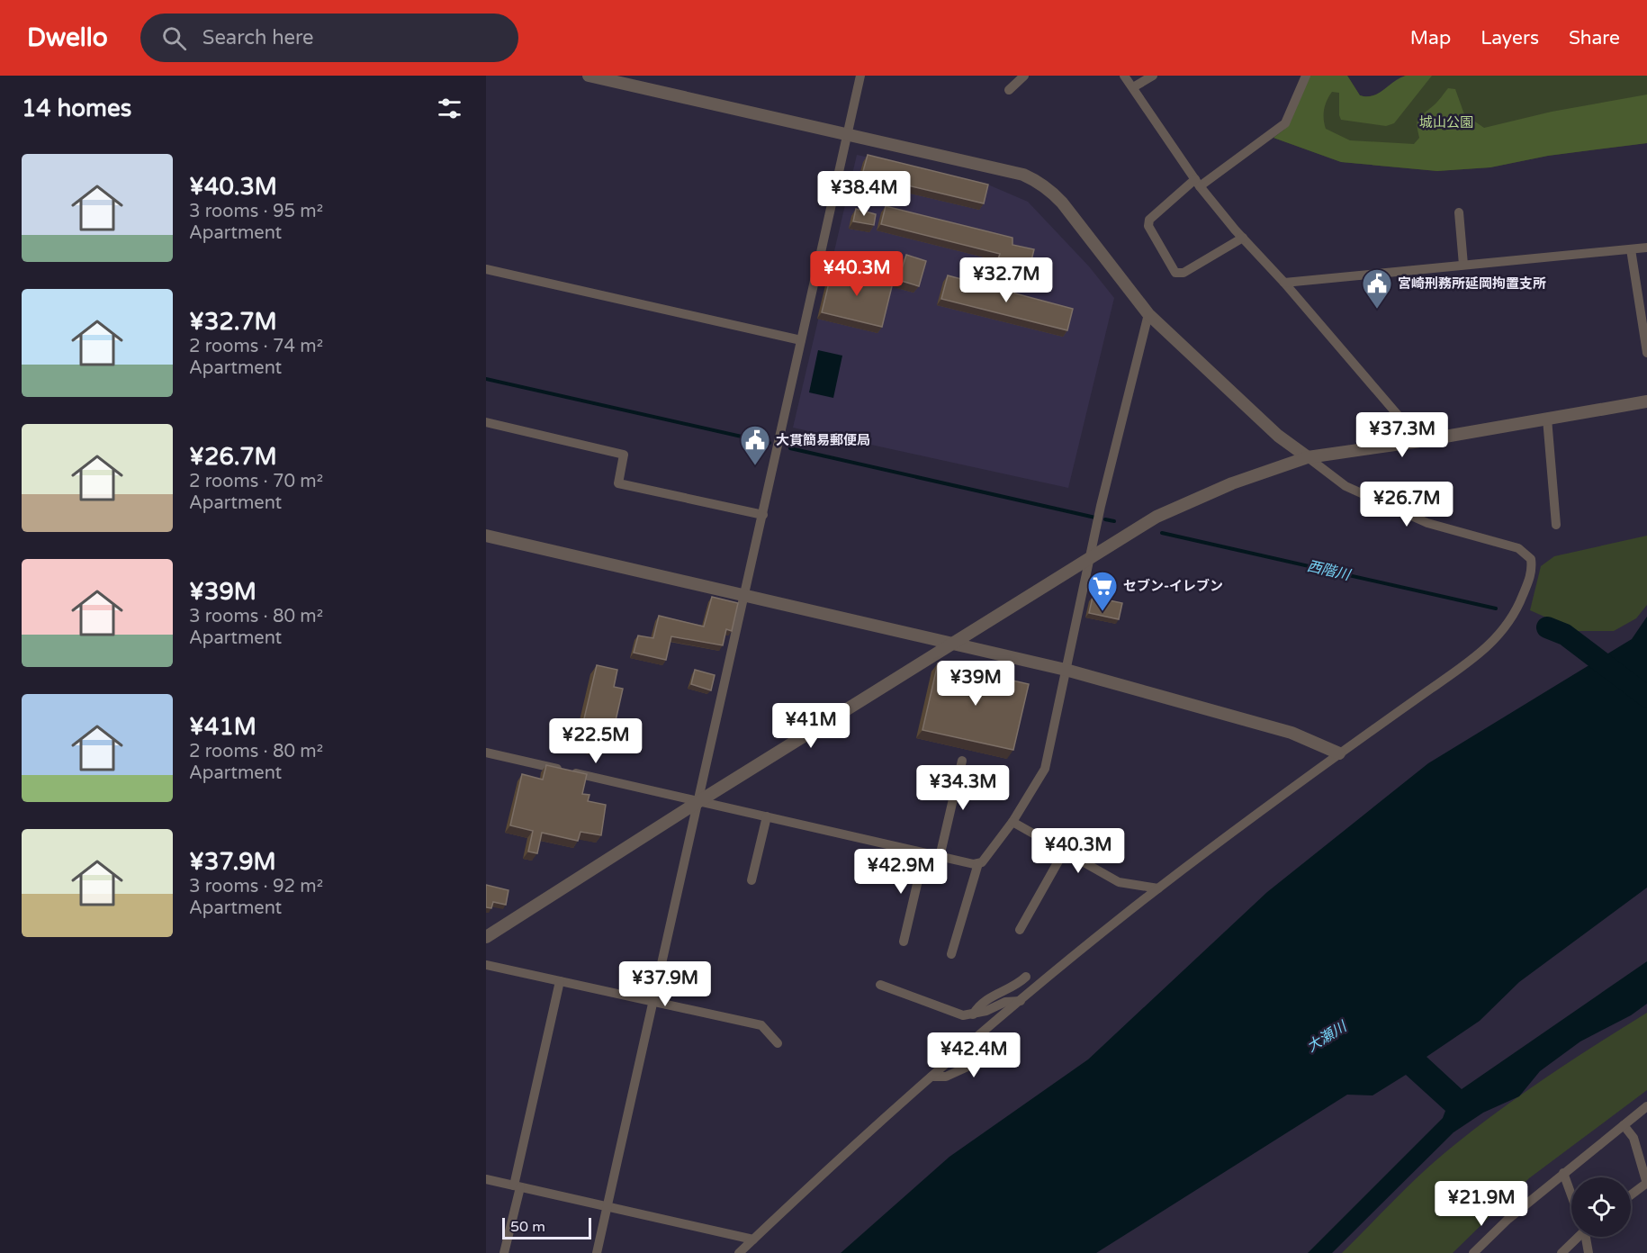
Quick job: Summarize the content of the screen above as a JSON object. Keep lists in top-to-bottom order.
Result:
{
  "water": ["西階川", "大瀬川"],
  "parks": ["城山公園"],
  "places": {
    "public building": ["宮崎刑務所延岡拘置支所", "大貫簡易郵便局"],
    "supermarket": ["セブン-イレブン"]
  },
  "scale_bar": "50 m",
  "page": {
    "header": "Dwello",
    "search": "Search here",
    "nav": ["Map", "Layers", "Share"],
    "heading": "14 homes",
    "list": [
      {
        "name": "¥40.3M",
        "note": "3 rooms · 95 m² · Apartment"
      },
      {
        "name": "¥32.7M",
        "note": "2 rooms · 74 m² · Apartment"
      },
      {
        "name": "¥26.7M",
        "note": "2 rooms · 70 m² · Apartment"
      },
      {
        "name": "¥39M",
        "note": "3 rooms · 80 m² · Apartment"
      },
      {
        "name": "¥41M",
        "note": "2 rooms · 80 m² · Apartment"
      },
      {
        "name": "¥37.9M",
        "note": "3 rooms · 92 m² · Apartment"
      }
    ],
    "price": [
      "¥38.4M",
      "¥40.3M",
      "¥32.7M",
      "¥37.3M",
      "¥26.7M",
      "¥39M",
      "¥41M",
      "¥22.5M",
      "¥34.3M",
      "¥40.3M",
      "¥42.9M",
      "¥37.9M",
      "¥42.4M",
      "¥21.9M"
    ],
    "scale": "50 m"
  }
}
